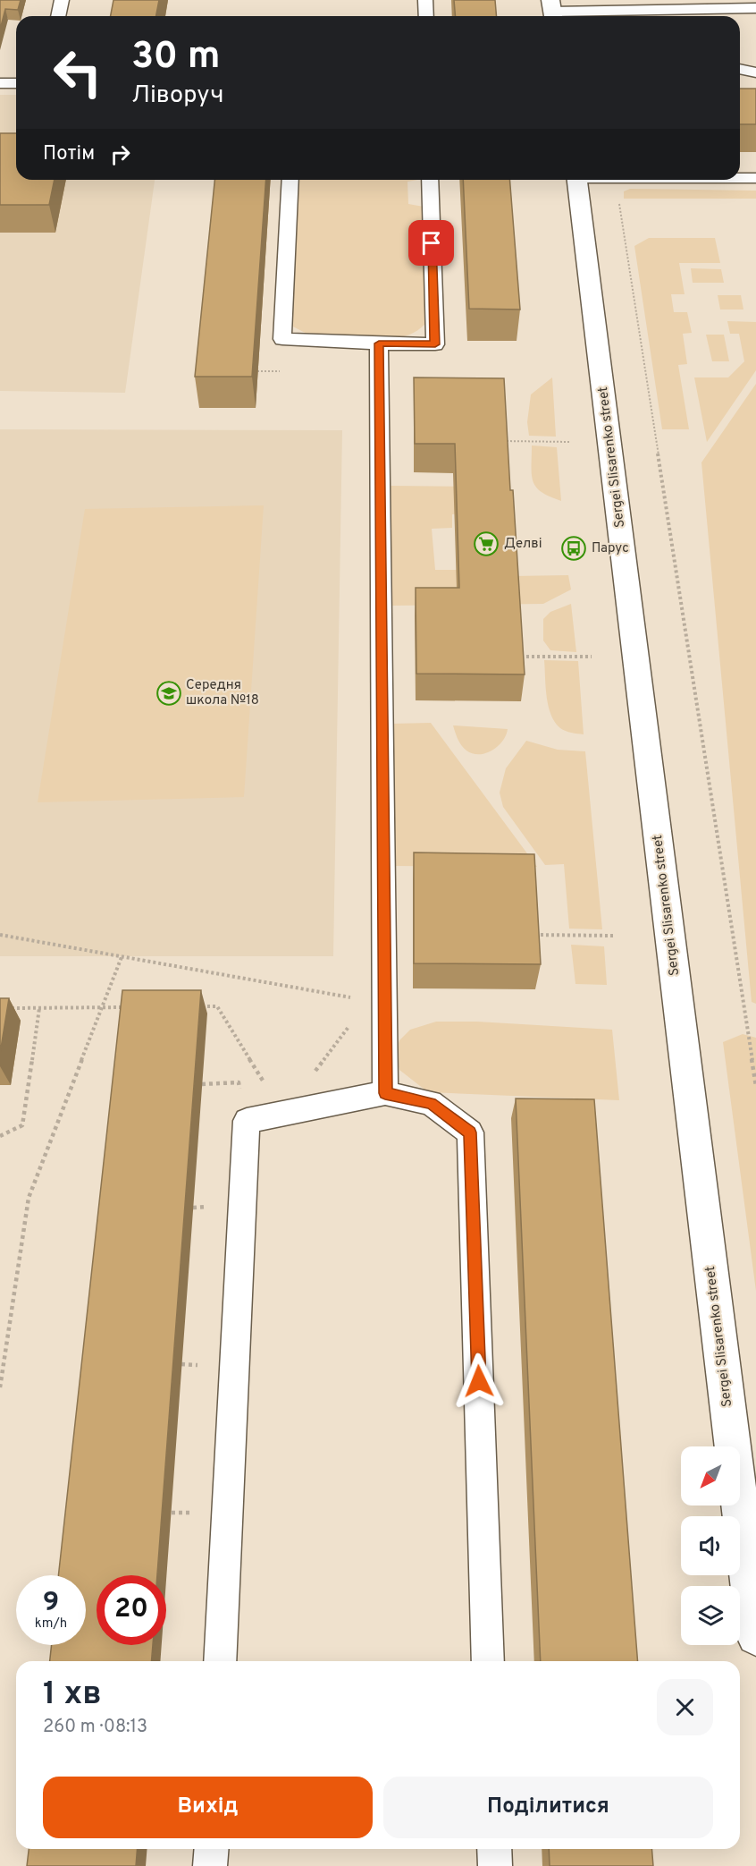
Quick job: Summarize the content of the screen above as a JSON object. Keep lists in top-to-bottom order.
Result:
{
  "streets": {
    "street": ["Sergei Slisarenko street"]
  },
  "places": {
    "supermarket": ["Делві"],
    "bus stop": ["Парус"],
    "school or university": ["Середня школа №18"]
  },
  "north": "bottom left",
  "page": {
    "turn": ["30 m", "Ліворуч"],
    "then": "Потім",
    "speed": "9 km/h",
    "limit": "20",
    "heading": ["1 хв", "260 m · 08:13"],
    "buttons": ["Вихід", "Поділитися"]
  }
}
